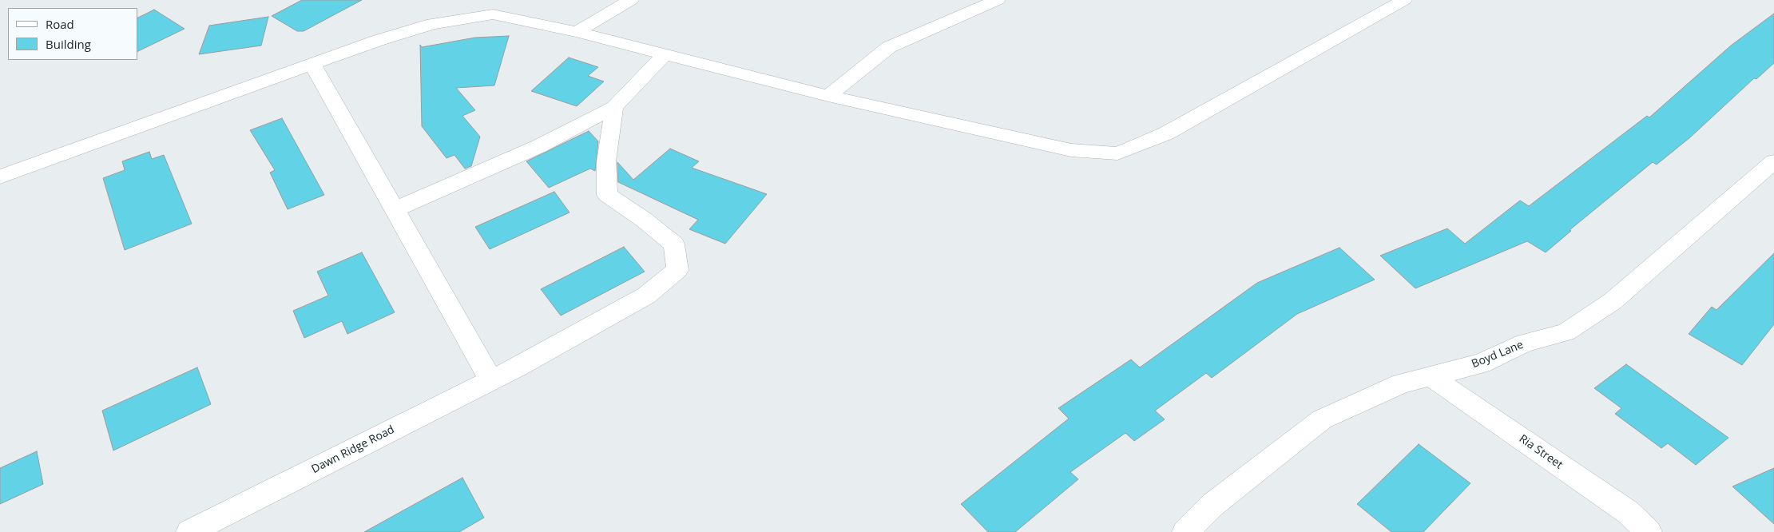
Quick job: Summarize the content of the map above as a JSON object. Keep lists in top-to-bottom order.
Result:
{
  "streets": {
    "street": ["Boyd Lane", "Dawn Ridge Road", "Ria Street"]
  },
  "crossings": [
    ["Boyd Lane", "Ria Street"]
  ],
  "legend": ["Road", "Building"]
}
